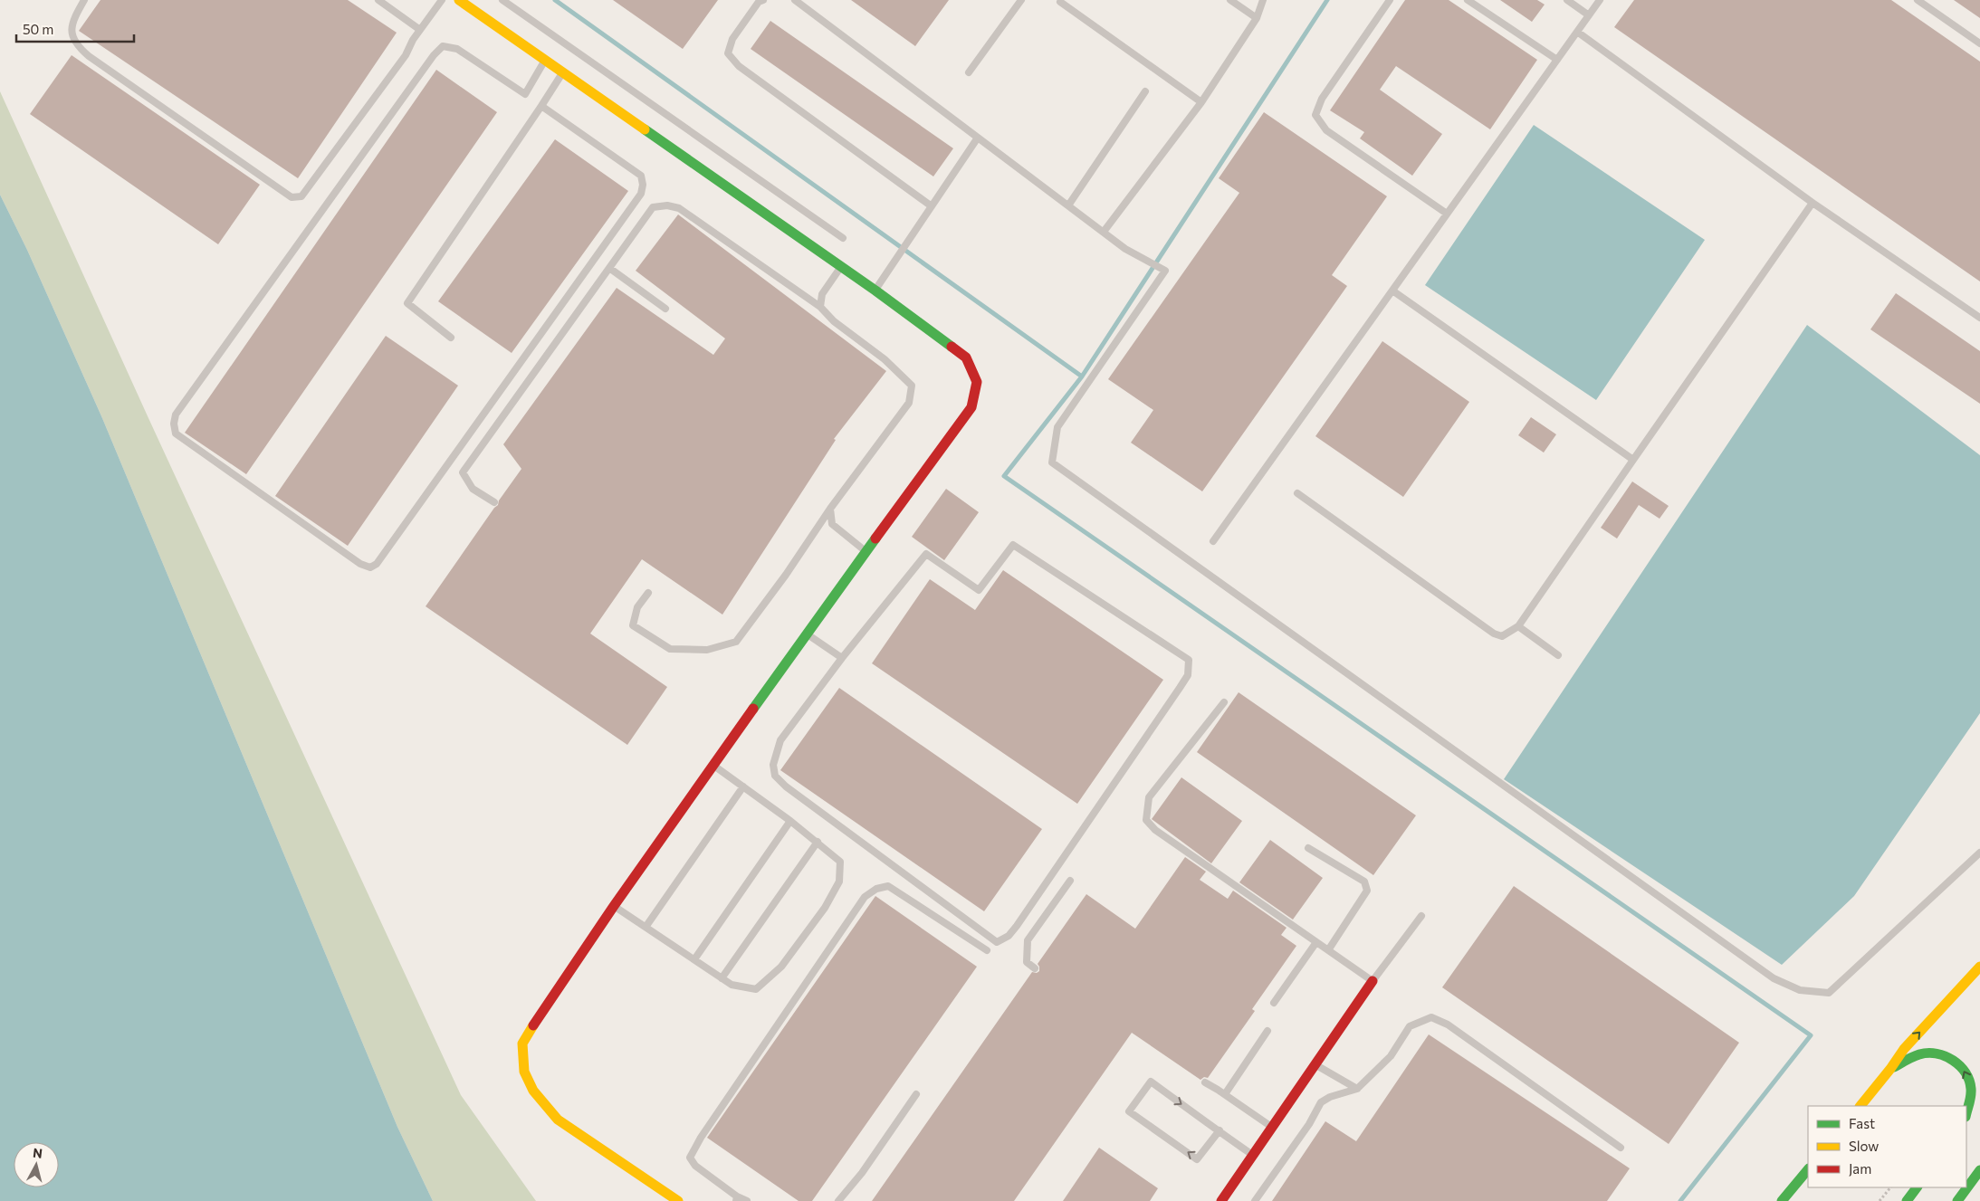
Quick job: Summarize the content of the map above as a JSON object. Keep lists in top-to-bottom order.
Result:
{
  "legend": ["Fast", "Slow", "Jam"],
  "scale_bar": "50 m",
  "north": "top"
}
